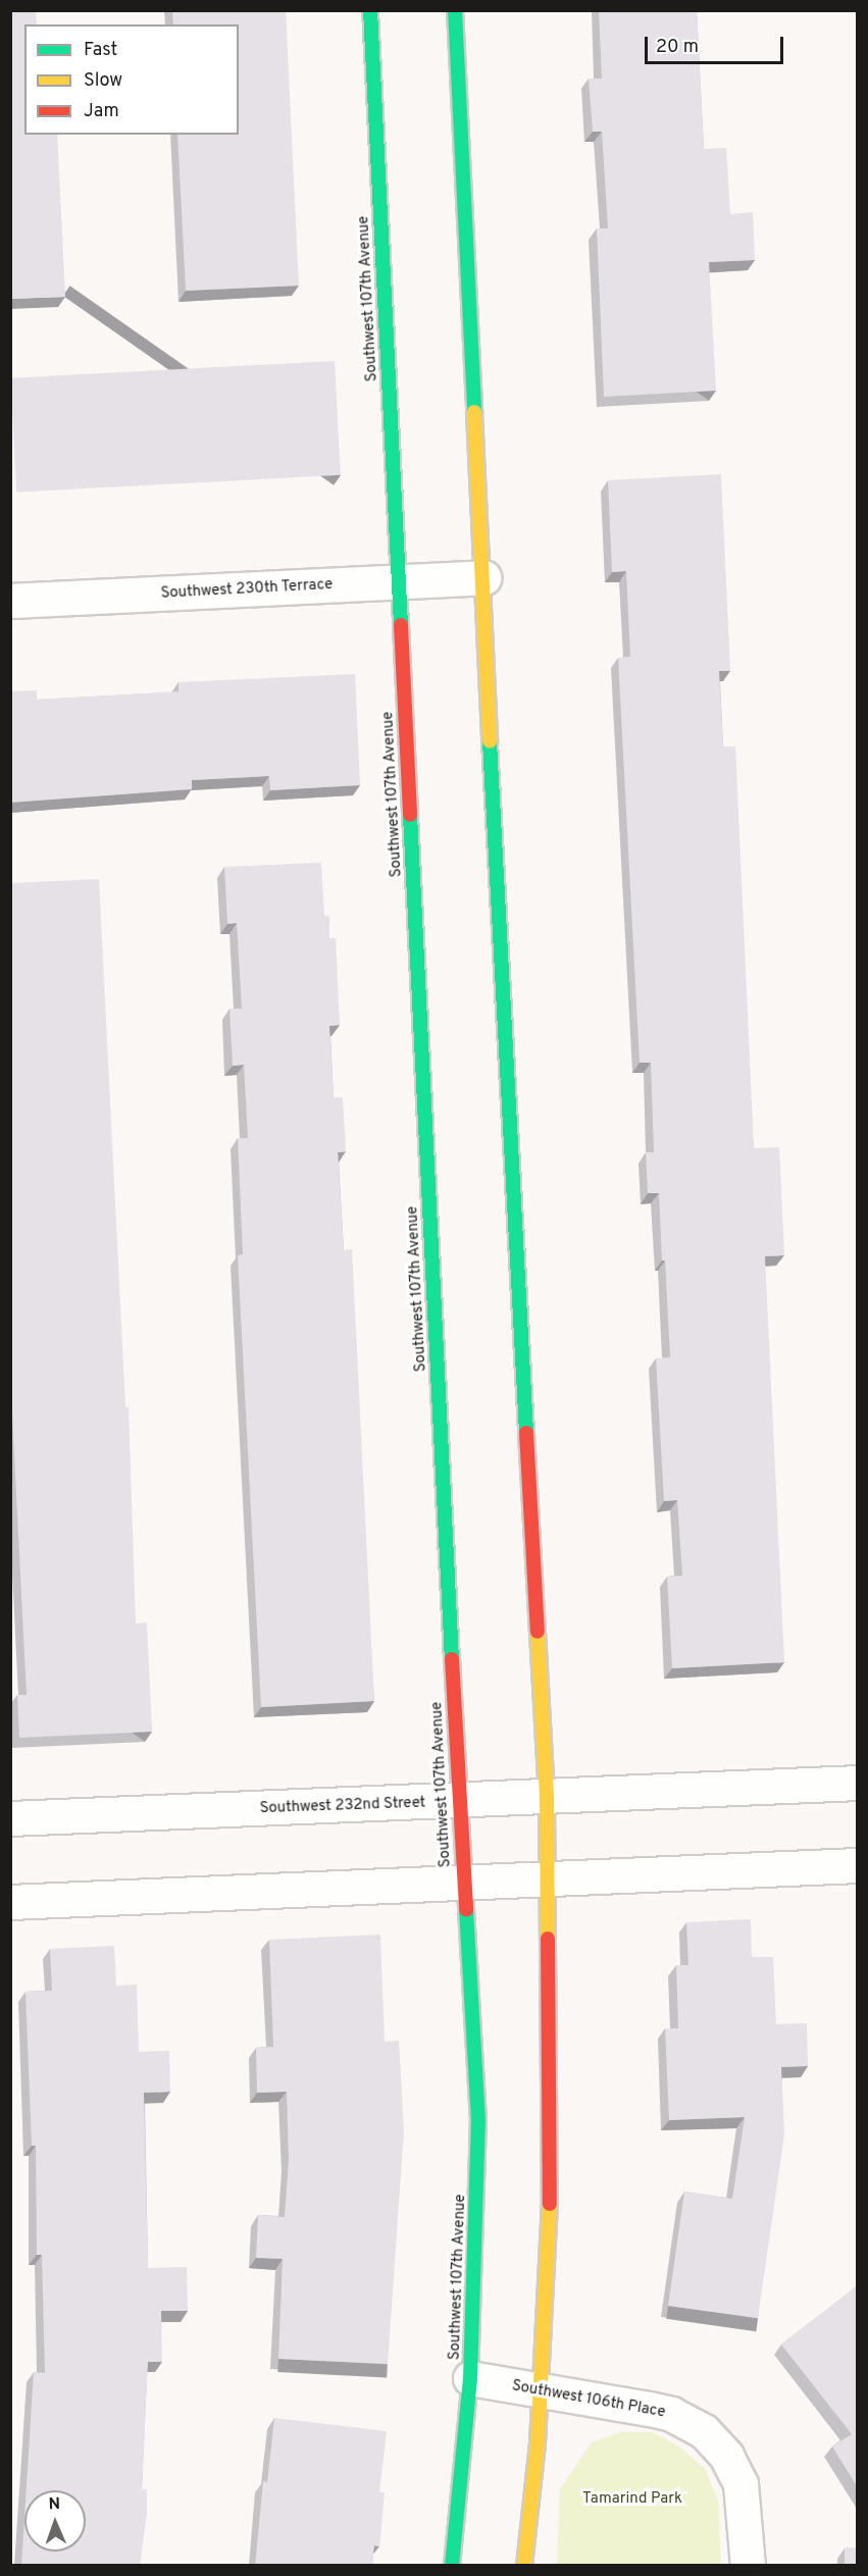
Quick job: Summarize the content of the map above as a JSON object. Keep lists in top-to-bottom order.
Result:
{
  "streets": {
    "street": [
      "Southwest 107th Avenue",
      "Southwest 230th Terrace",
      "Southwest 232nd Street",
      "Southwest 106th Place"
    ]
  },
  "crossings": [
    ["Southwest 107th Avenue", "Southwest 230th Terrace"],
    ["Southwest 107th Avenue", "Southwest 232nd Street"],
    ["Southwest 107th Avenue", "Southwest 106th Place"]
  ],
  "parks": ["Tamarind Park"],
  "legend": ["Fast", "Slow", "Jam"],
  "scale_bar": "20 m",
  "north": "top"
}
